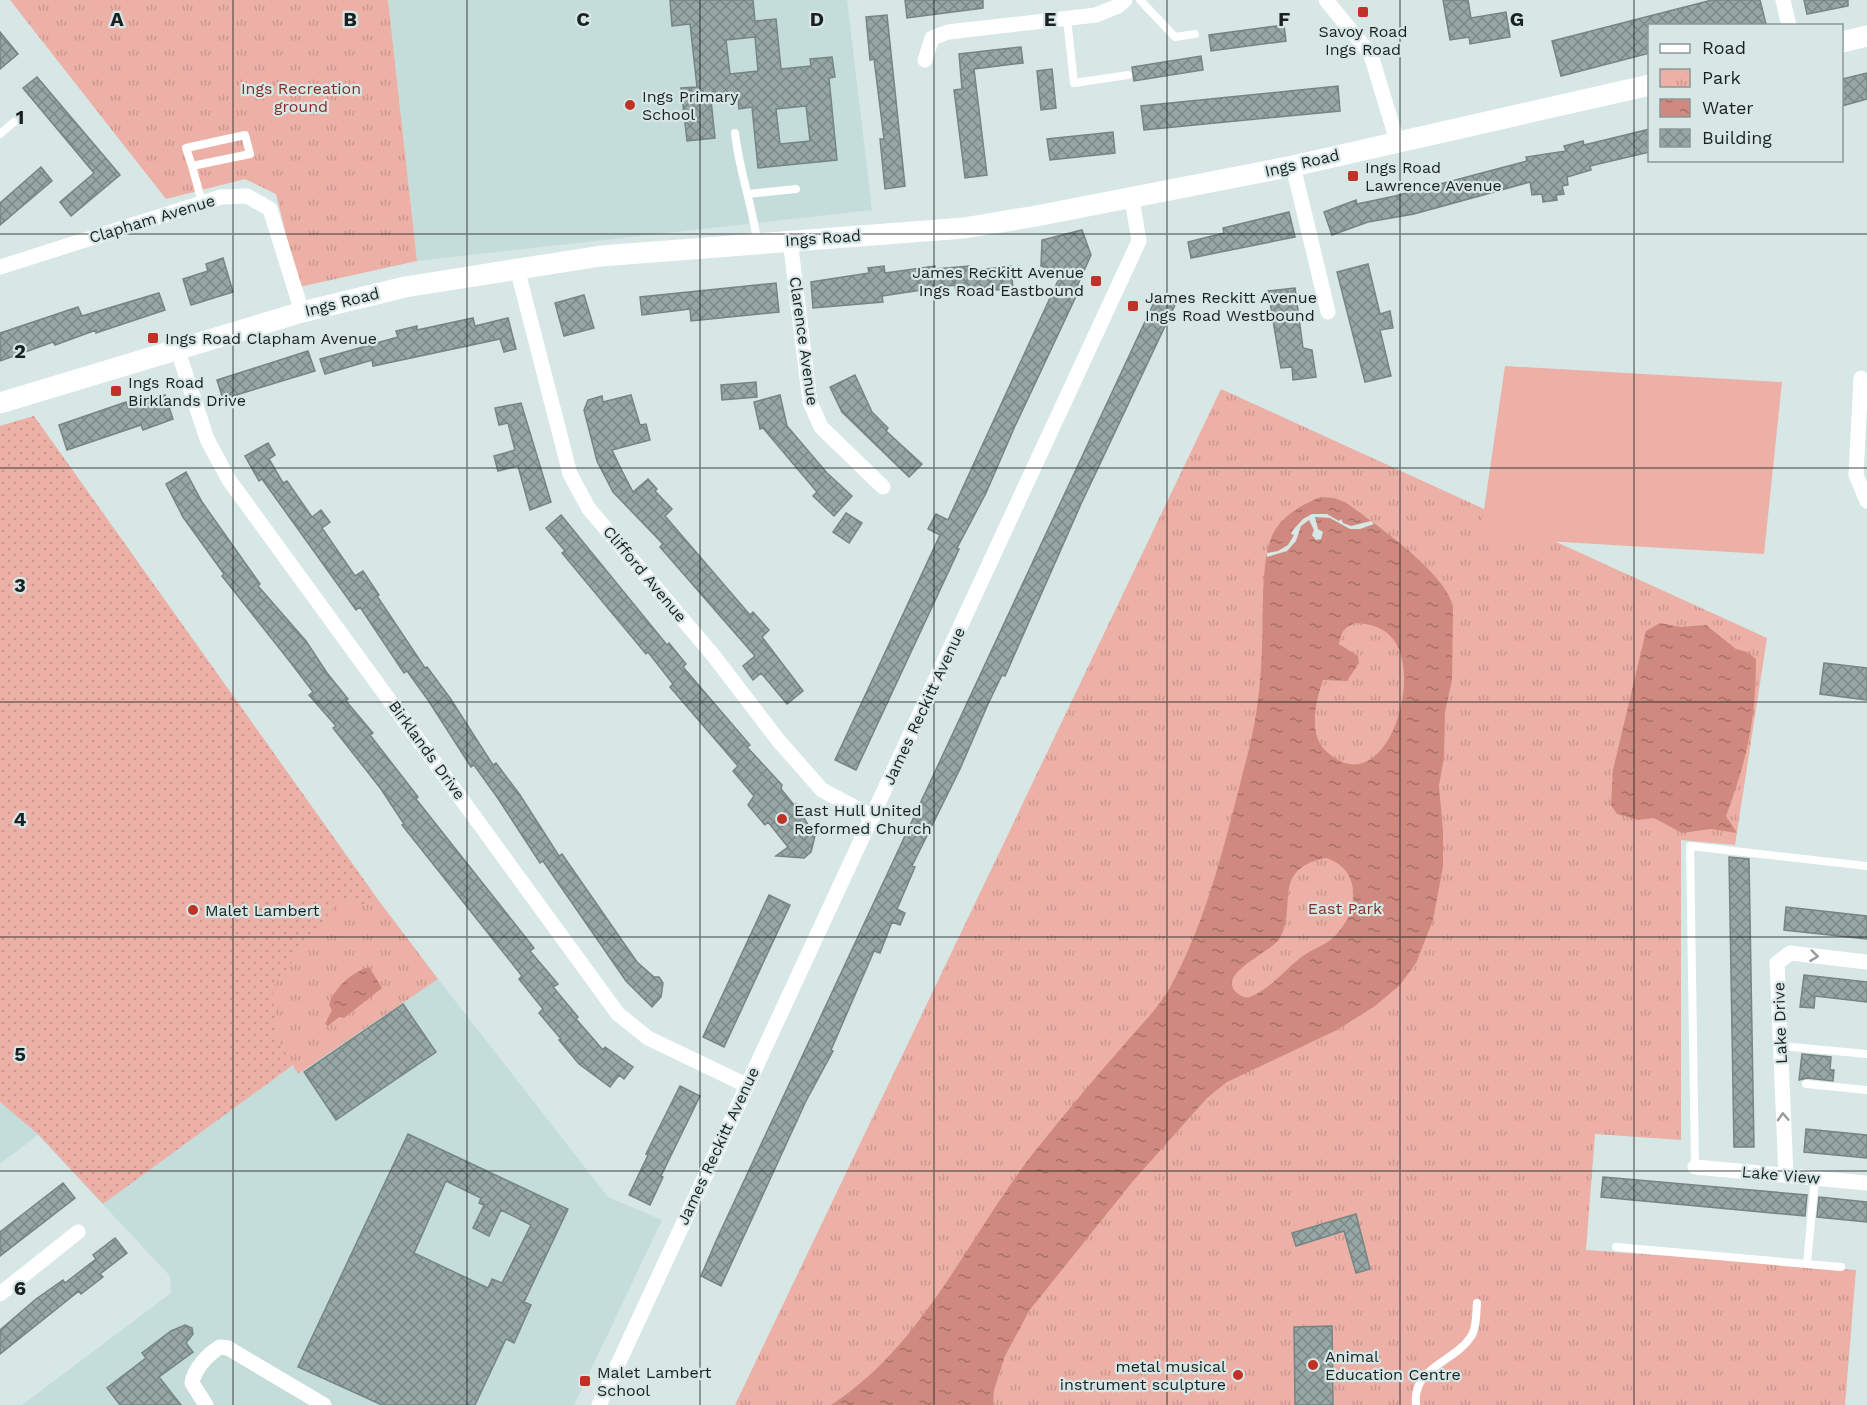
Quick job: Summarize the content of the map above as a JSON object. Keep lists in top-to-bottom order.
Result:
{
  "streets": {
    "street": [
      "Ings Road",
      "Clapham Avenue",
      "Clarence Avenue",
      "Clifford Avenue",
      "James Reckitt Avenue",
      "Birklands Drive",
      "Lake Drive",
      "Lake View"
    ]
  },
  "crossings": [
    ["Ings Road", "Clapham Avenue"],
    ["Ings Road", "Clarence Avenue"],
    ["Ings Road", "Clifford Avenue"],
    ["Ings Road", "James Reckitt Avenue"],
    ["Ings Road", "Birklands Drive"],
    ["Clifford Avenue", "James Reckitt Avenue"],
    ["James Reckitt Avenue", "Birklands Drive"],
    ["Lake Drive", "Lake View"]
  ],
  "parks": ["Ings Recreation ground", "East Park"],
  "places": {
    "transit": [
      "Savoy Road Ings Road",
      "Ings Road Lawrence Avenue",
      "James Reckitt Avenue Ings Road Eastbound",
      "James Reckitt Avenue Ings Road Westbound",
      "Ings Road Clapham Avenue",
      "Ings Road Birklands Drive",
      "Malet Lambert School"
    ],
    "other": [
      "Ings Primary School",
      "East Hull United Reformed Church",
      "Malet Lambert",
      "Animal Education Centre",
      "metal musical instrument sculpture"
    ]
  },
  "legend": [
    "Road",
    "Park",
    "Water",
    "Building"
  ],
  "grid": {
    "columns": [
      "A",
      "B",
      "C",
      "D",
      "E",
      "F",
      "G"
    ],
    "rows": [
      "1",
      "2",
      "3",
      "4",
      "5",
      "6"
    ]
  }
}
